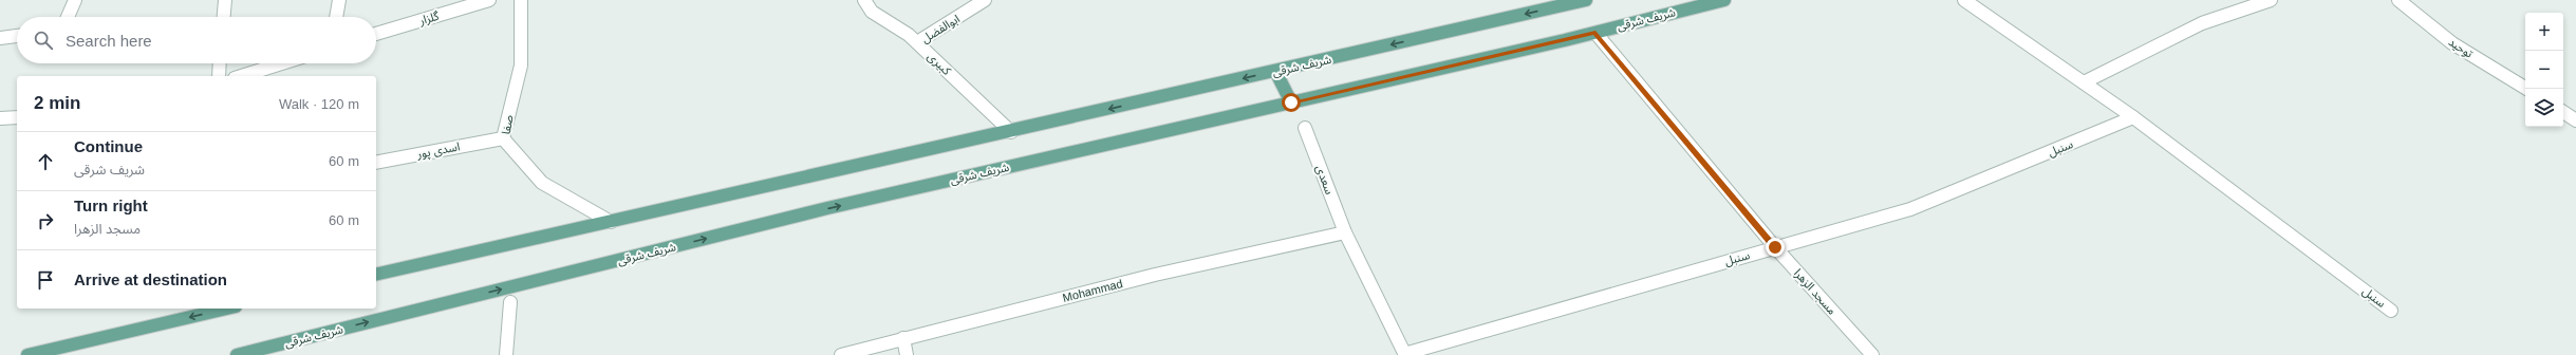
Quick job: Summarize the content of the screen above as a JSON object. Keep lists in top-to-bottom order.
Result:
{
  "streets": {
    "main road": ["شریف شرقی"],
    "street": [
      "گلزار",
      "ابوالفضل",
      "توحید",
      "کبیری",
      "صفا",
      "سنبل",
      "اسدی پور",
      "سعدی",
      "Mohammad",
      "مسجد الزهرا"
    ]
  },
  "crossings": [
    ["شریف شرقی", "کبیری"],
    ["شریف شرقی", "صفا"],
    ["شریف شرقی", "مسجد الزهرا"],
    ["ابوالفضل", "کبیری"],
    ["صفا", "اسدی پور"],
    ["سنبل", "سعدی"],
    ["سنبل", "مسجد الزهرا"],
    ["سعدی", "Mohammad"]
  ],
  "page": {
    "map_buttons": ["+", "−"],
    "search": "Search here",
    "heading": ["2 min", "Walk · 120 m"],
    "list": [
      ["Continue", "شریف شرقی", "60 m"],
      ["Turn right", "مسجد الزهرا", "60 m"],
      "Arrive at destination"
    ]
  }
}
